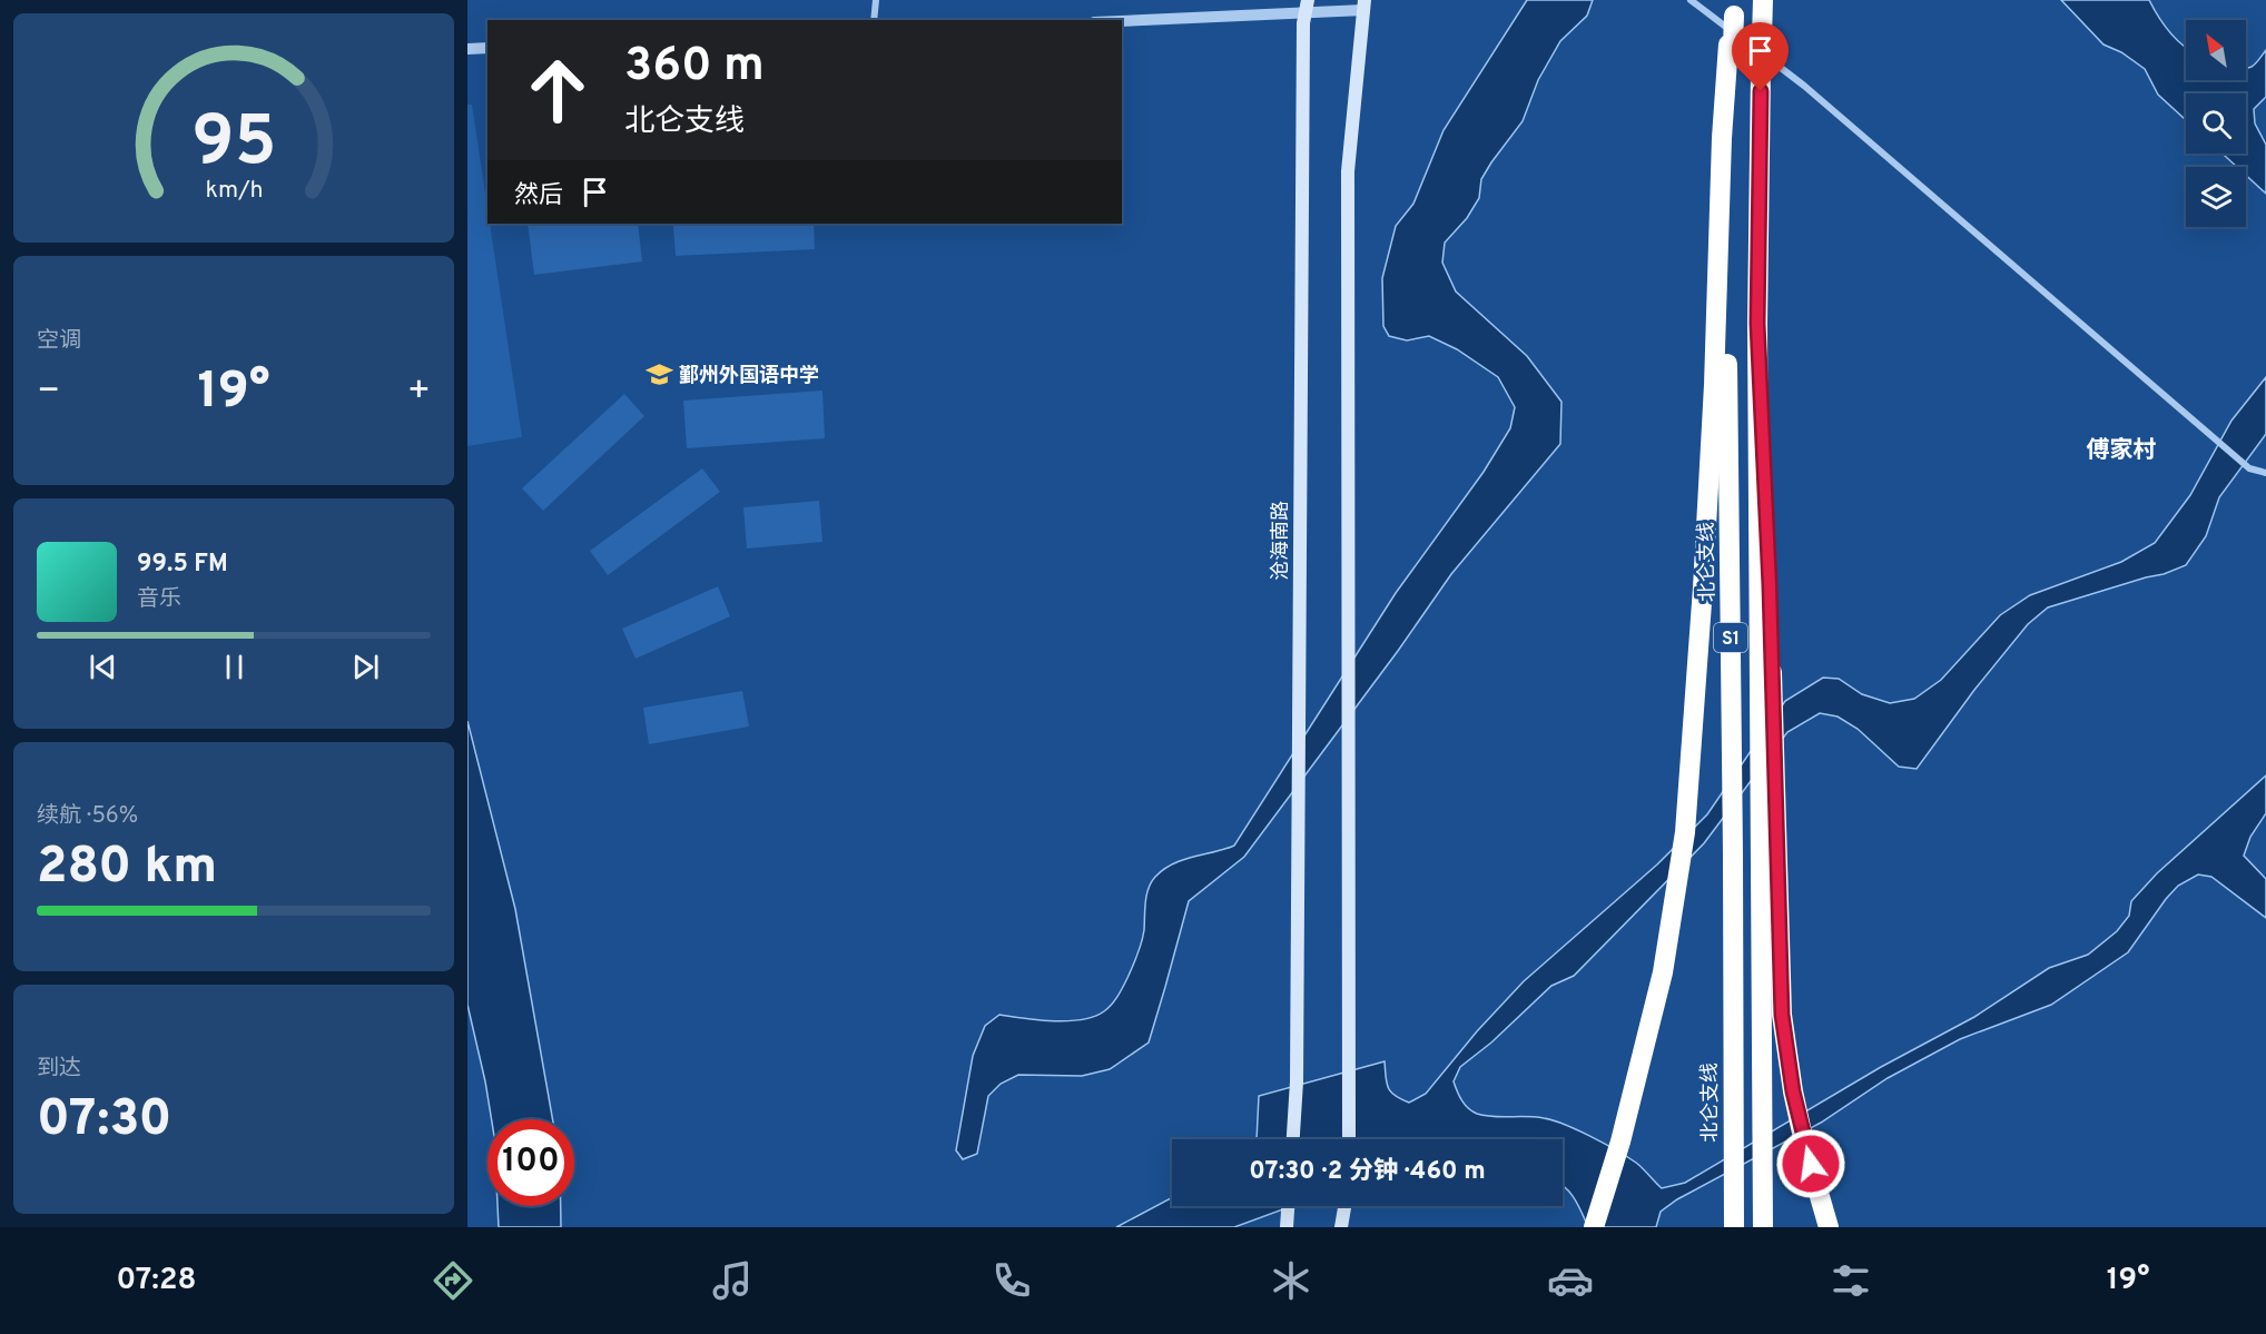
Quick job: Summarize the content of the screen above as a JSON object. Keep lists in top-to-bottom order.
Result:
{
  "streets": {
    "highway": ["北仑支线", "S1"],
    "main road": ["沧海南路"]
  },
  "districts": ["傅家村"],
  "places": {
    "school or university": ["鄞州外国语中学"]
  },
  "north": "top left",
  "page": {
    "turn": ["360 m", "北仑支线"],
    "then": "然后",
    "tile": [
      "空调",
      ["续航 · 56%", "280 km"],
      ["到达", "07:30"]
    ],
    "heat": ["−", "19°", "+"],
    "song": ["99.5 FM", "音乐"],
    "limit": "100",
    "trip": "07:30 · 2 分钟 · 460 m",
    "tabs": ["07:28", "19°"],
    "gauge": ["95", "km/h"]
  }
}
